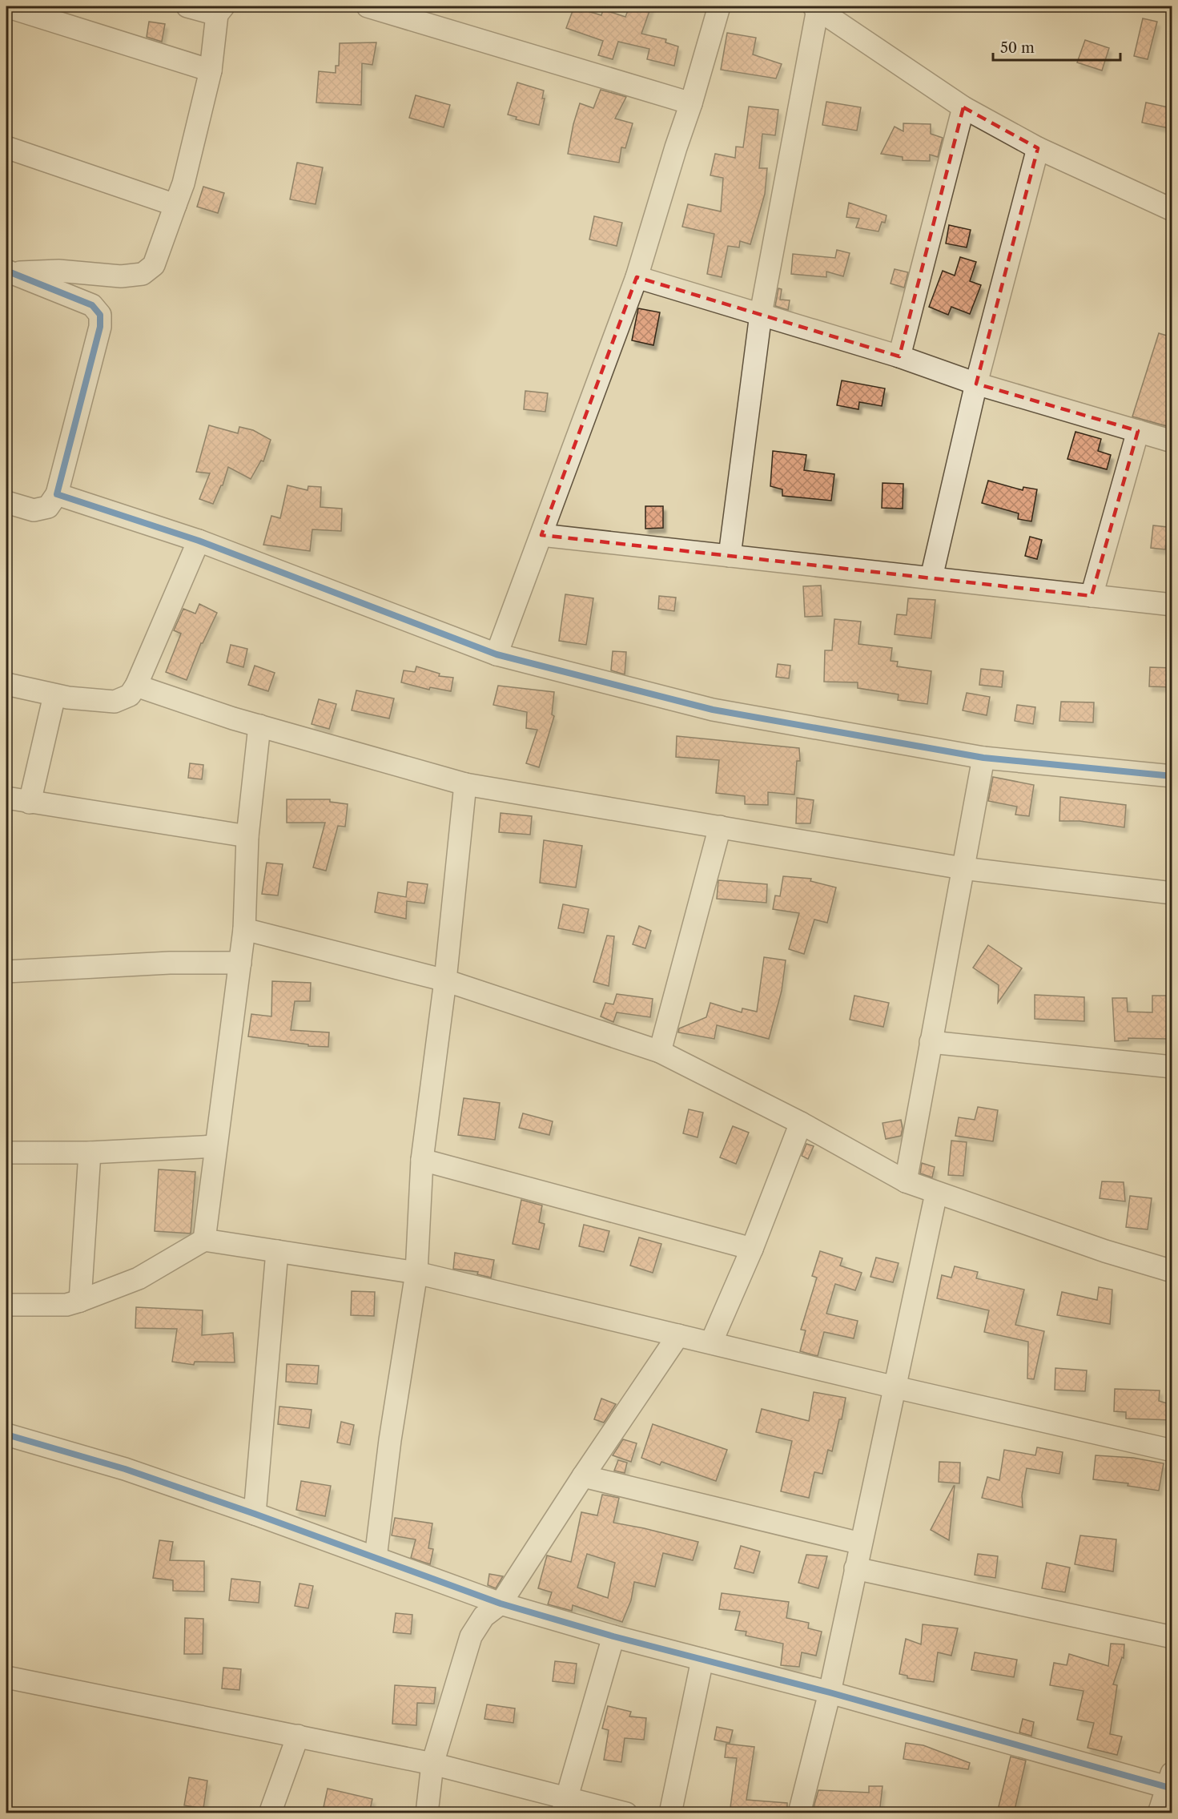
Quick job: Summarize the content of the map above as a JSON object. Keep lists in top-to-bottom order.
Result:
{
  "scale_bar": "50 m"
}
